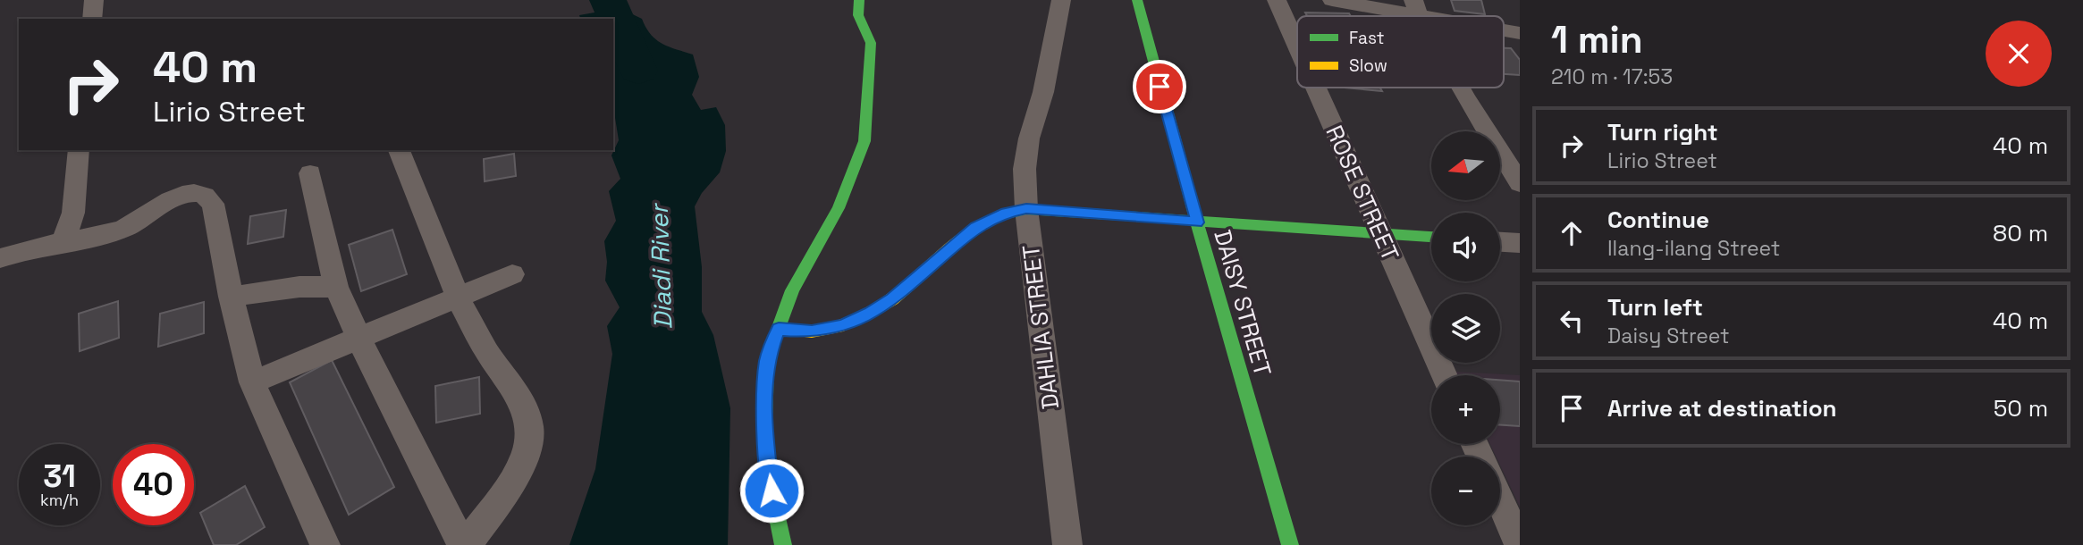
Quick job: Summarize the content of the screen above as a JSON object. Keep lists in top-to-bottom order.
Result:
{
  "streets": {
    "street": ["ROSE STREET", "DAISY STREET", "DAHLIA STREET"]
  },
  "water": ["Diadi River"],
  "legend": ["Fast", "Slow"],
  "north": "left",
  "page": {
    "heading": ["1 min", "210 m · 17:53"],
    "turn": ["40 m", "Lirio Street"],
    "list": [
      {
        "name": "Turn right",
        "note": "Lirio Street",
        "value": "40 m"
      },
      {
        "name": "Continue",
        "note": "Ilang-ilang Street",
        "value": "80 m"
      },
      {
        "name": "Turn left",
        "note": "Daisy Street",
        "value": "40 m"
      },
      {
        "name": "Arrive at destination",
        "value": "50 m"
      }
    ],
    "map_buttons": ["+", "−"],
    "speed": "31 km/h",
    "limit": "40"
  }
}
